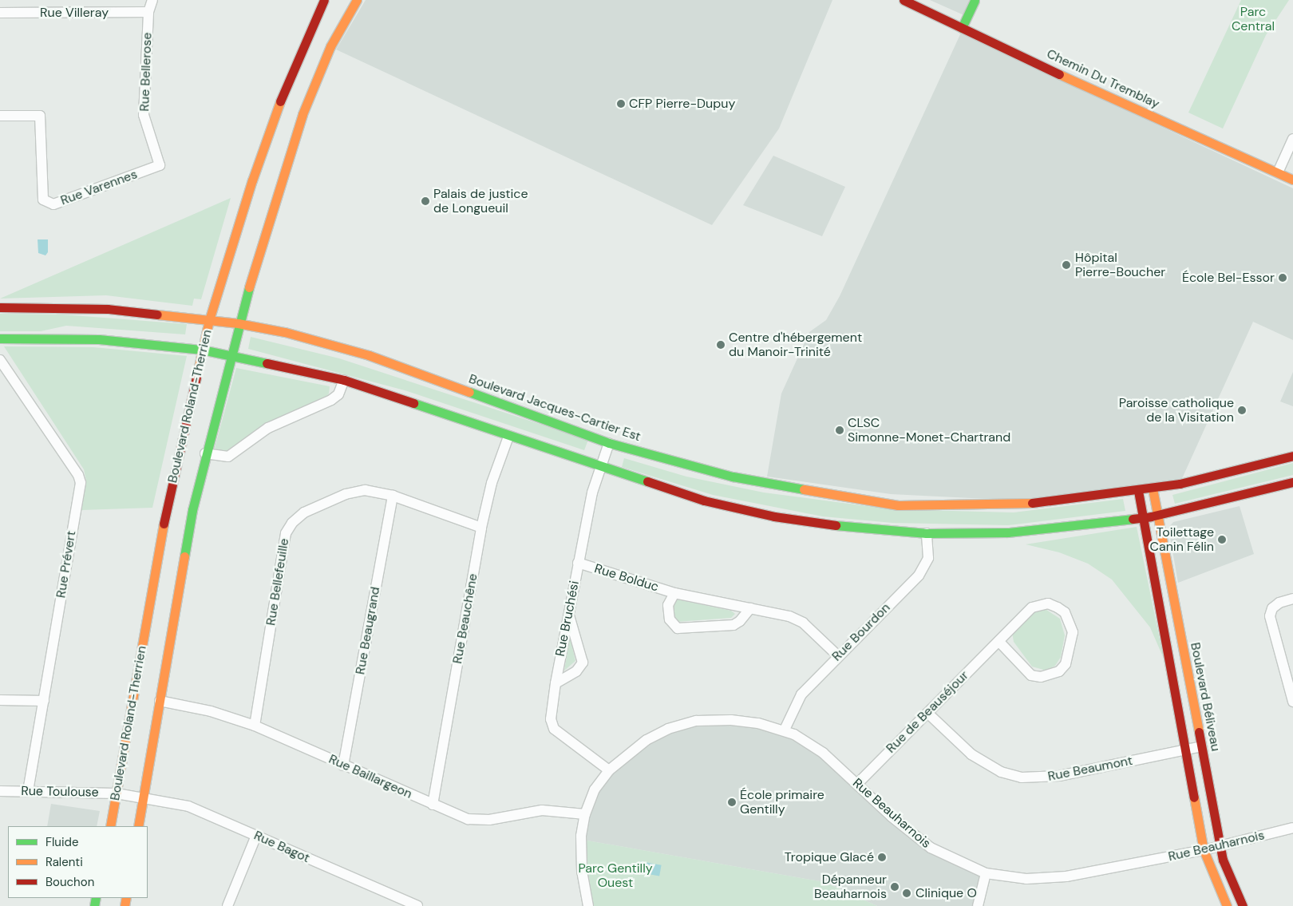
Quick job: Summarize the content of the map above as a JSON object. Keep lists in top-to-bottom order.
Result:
{
  "streets": {
    "main road": [
      "Chemin Du Tremblay",
      "Boulevard Roland-Therrien",
      "Boulevard Jacques-Cartier Est",
      "Boulevard Béliveau"
    ],
    "street": [
      "Rue Villeray",
      "Rue Bellerose",
      "Rue Varennes",
      "Rue Prévert",
      "Rue Bolduc",
      "Rue Bellefeuille",
      "Rue Beauchêne",
      "Rue Bruchési",
      "Rue Beaugrand",
      "Rue Bourdon",
      "Rue de Beauséjour",
      "Rue Beaumont",
      "Rue Baillargeon",
      "Rue Toulouse",
      "Rue Beauharnois",
      "Rue Bagot"
    ]
  },
  "crossings": [
    ["Rue Villeray", "Rue Bellerose"],
    ["Rue Bellerose", "Rue Varennes"],
    ["Boulevard Roland-Therrien", "Boulevard Jacques-Cartier Est"],
    ["Boulevard Roland-Therrien", "Rue Baillargeon"],
    ["Boulevard Roland-Therrien", "Rue Toulouse"],
    ["Boulevard Roland-Therrien", "Rue Bagot"],
    ["Boulevard Jacques-Cartier Est", "Rue Bruchési"],
    ["Boulevard Jacques-Cartier Est", "Boulevard Béliveau"],
    ["Rue Prévert", "Rue Toulouse"],
    ["Rue Bolduc", "Rue Bruchési"],
    ["Rue Bolduc", "Rue Bourdon"],
    ["Rue Bellefeuille", "Rue Beauchêne"],
    ["Rue Bellefeuille", "Rue Beaugrand"],
    ["Rue Bellefeuille", "Rue Baillargeon"],
    ["Rue Beauchêne", "Rue Baillargeon"],
    ["Rue Bruchési", "Rue Beauharnois"],
    ["Rue Beaugrand", "Rue Baillargeon"],
    ["Rue Bourdon", "Rue Beauharnois"],
    ["Boulevard Béliveau", "Rue Beaumont"],
    ["Boulevard Béliveau", "Rue Beauharnois"],
    ["Rue de Beauséjour", "Rue Beaumont"],
    ["Rue de Beauséjour", "Rue Beauharnois"],
    ["Rue Baillargeon", "Rue Beauharnois"],
    ["Rue Toulouse", "Rue Bagot"]
  ],
  "parks": ["Parc Central", "Parc Gentilly Ouest"],
  "places": [
    "CFP Pierre-Dupuy",
    "Palais de justice de Longueuil",
    "Hôpital Pierre-Boucher",
    "École Bel-Essor",
    "Centre d'hébergement du Manoir-Trinité",
    "Paroisse catholique de la Visitation",
    "CLSC Simonne-Monet-Chartrand",
    "Toilettage Canin Félin",
    "École primaire Gentilly",
    "Tropique Glacé",
    "Dépanneur Beauharnois",
    "Clinique O"
  ],
  "legend": ["Fluide", "Ralenti", "Bouchon"]
}
